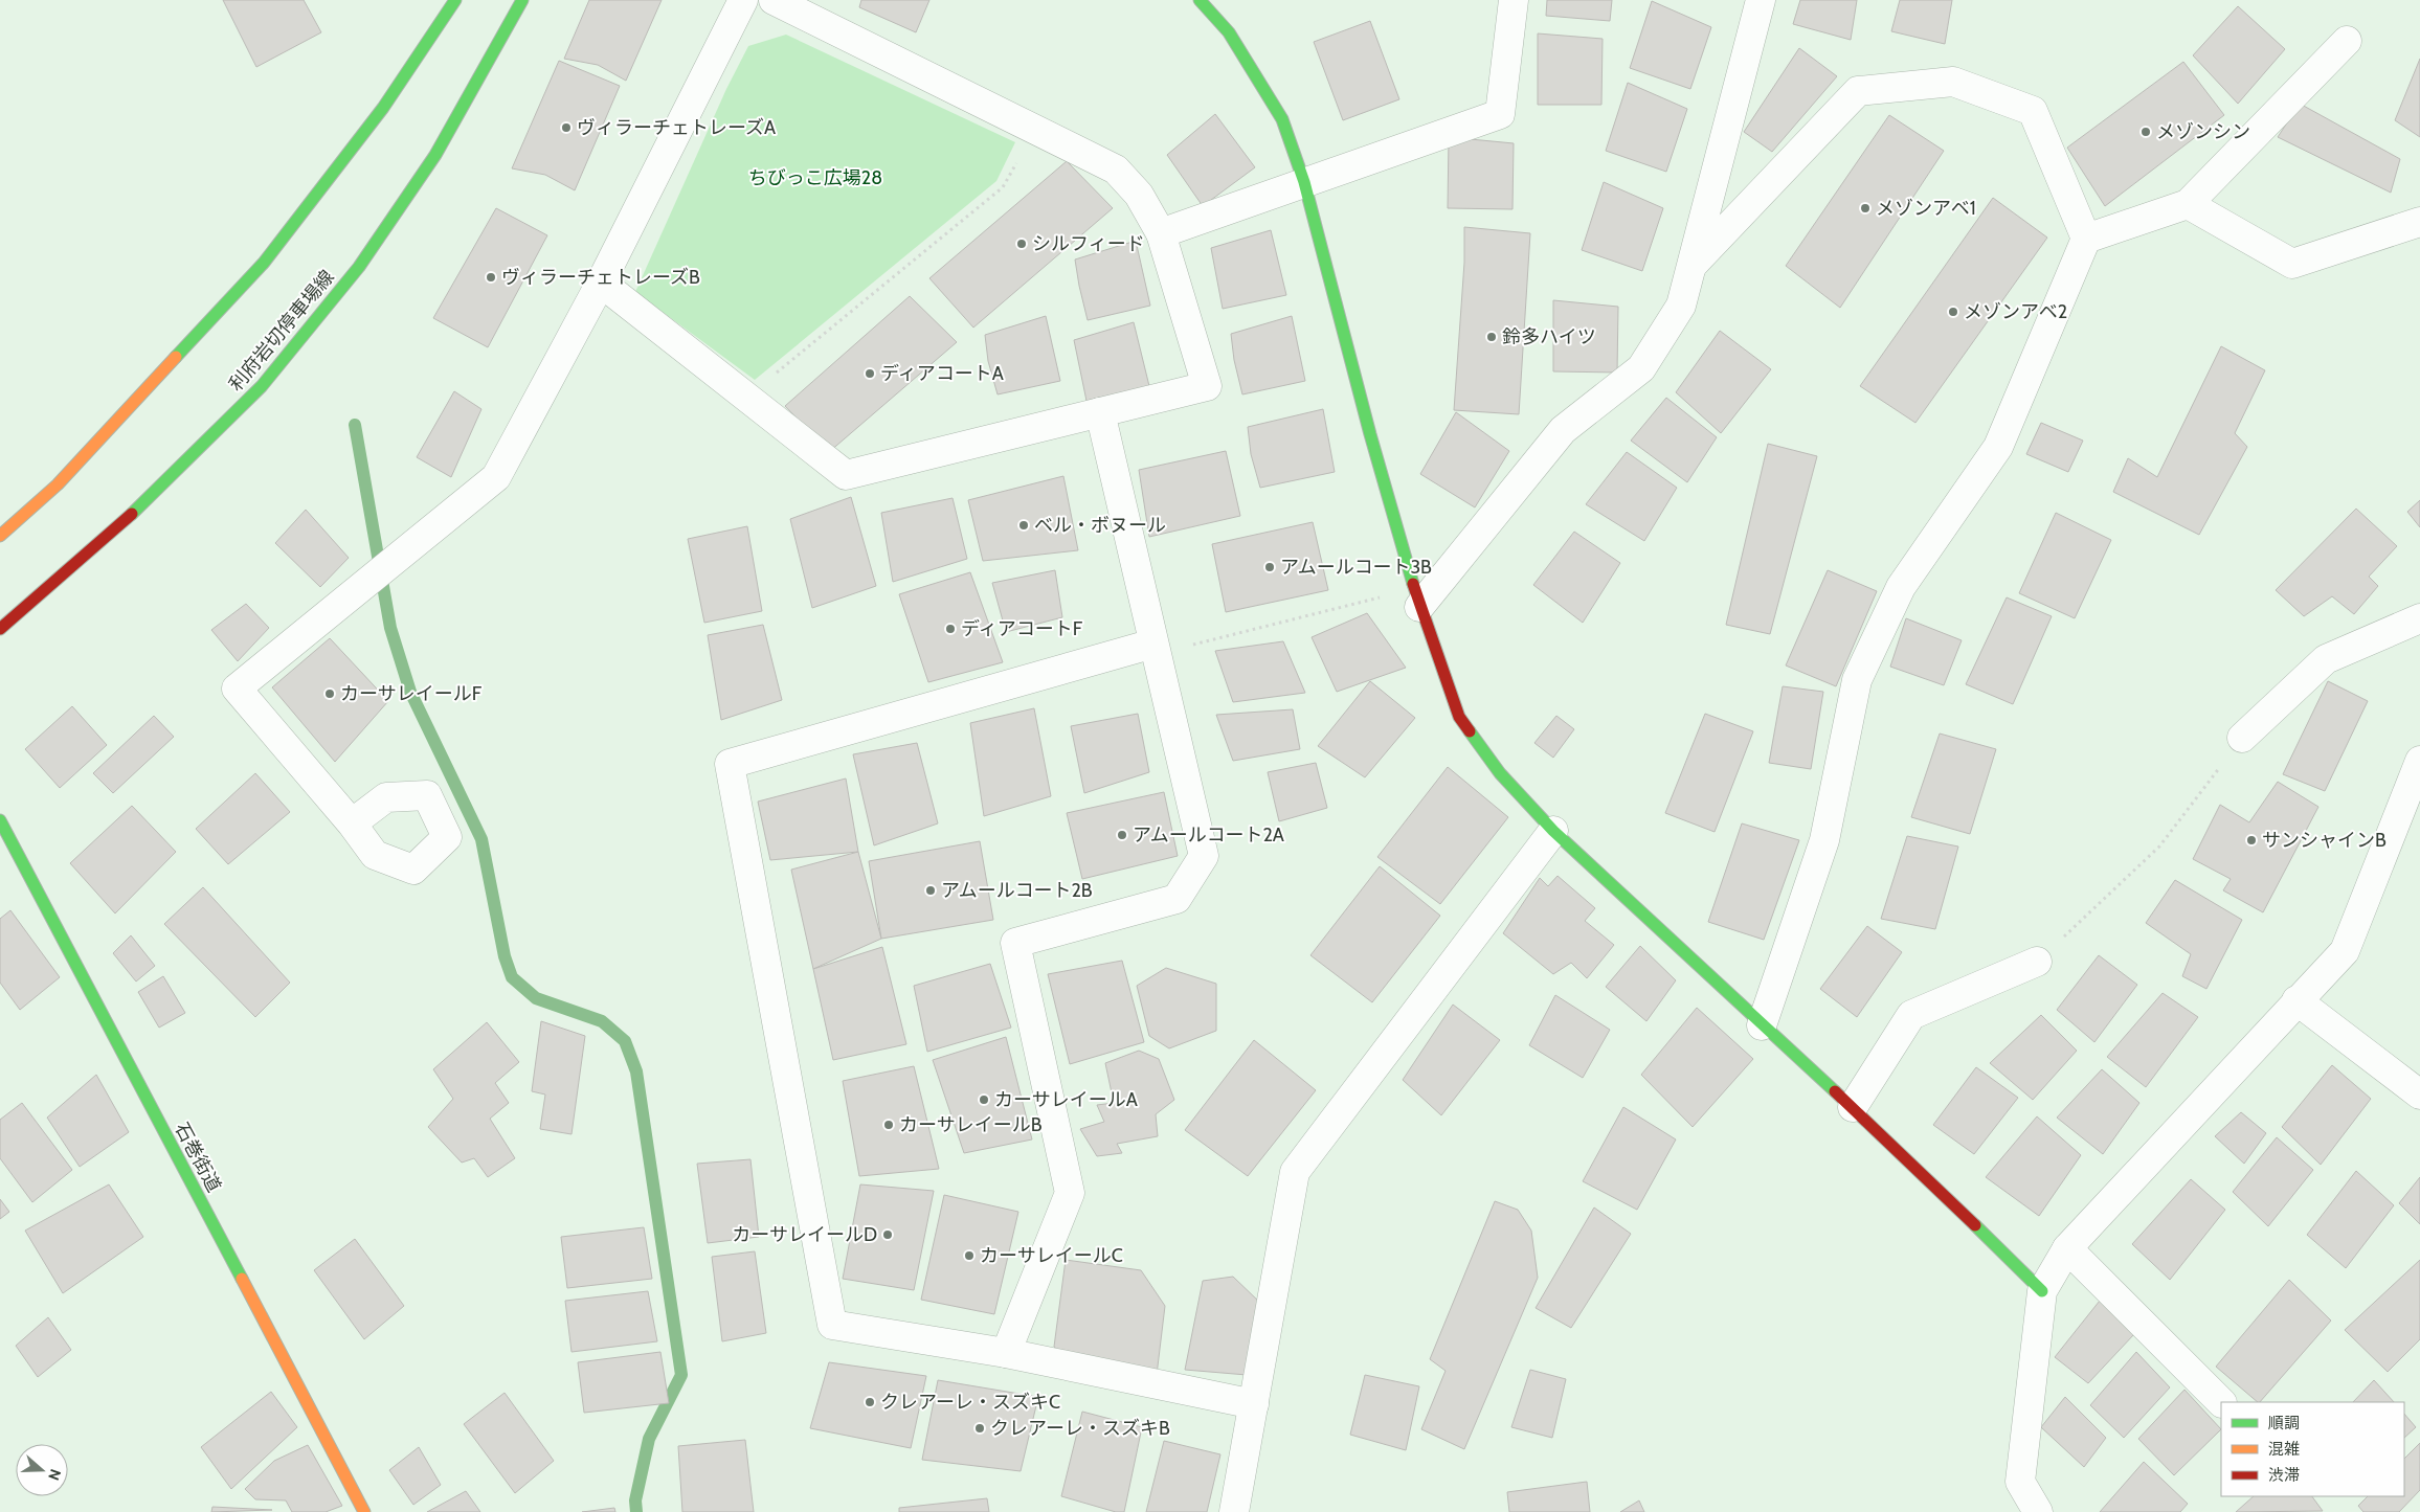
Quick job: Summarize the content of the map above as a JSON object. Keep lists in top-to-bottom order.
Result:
{
  "streets": {
    "street": ["利府岩切停車場線", "石巻街道"]
  },
  "parks": ["ちびっこ広場28"],
  "places": [
    "ヴィラーチェトレーズA",
    "メゾンシン",
    "メゾンアベ1",
    "シルフィード",
    "ヴィラーチェトレーズB",
    "メゾンアベ2",
    "鈴多ハイツ",
    "ディアコートA",
    "ベル・ボヌール",
    "アムールコート3B",
    "ディアコートF",
    "カーサレイールF",
    "アムールコート2A",
    "サンシャインB",
    "アムールコート2B",
    "カーサレイールA",
    "カーサレイールB",
    "カーサレイールD",
    "カーサレイールC",
    "クレアーレ・スズキC",
    "クレアーレ・スズキB"
  ],
  "legend": ["順調", "混雑", "渋滞"],
  "north": "right"
}
